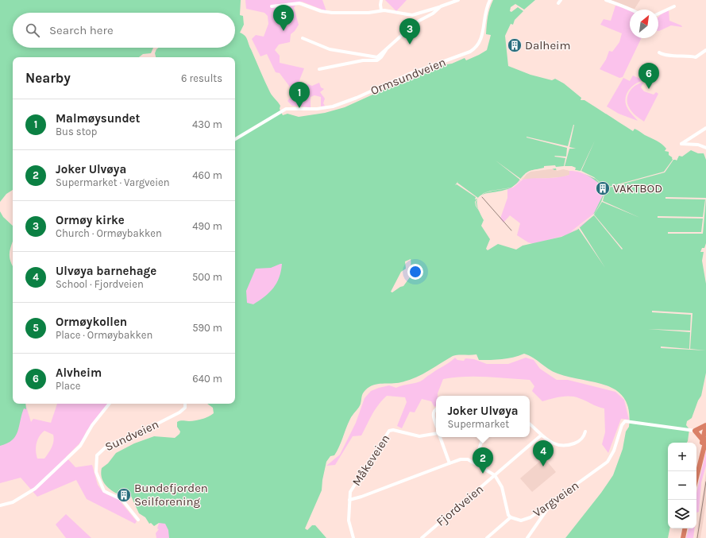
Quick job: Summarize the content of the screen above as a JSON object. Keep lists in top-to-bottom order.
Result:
{
  "streets": {
    "street": [
      "Ormsundveien",
      "Sundveien",
      "Måkeveien",
      "Vargveien",
      "Fjordveien"
    ]
  },
  "places": {
    "building": ["Dalheim", "VAKTBOD", "Bundefjorden Seilforening"]
  },
  "north": "top right",
  "page": {
    "pins": [
      "5",
      "3",
      "6",
      "1",
      "4",
      "2"
    ],
    "search": "Search here",
    "heading": ["Nearby", "6 results"],
    "list": [
      {
        "mark": "1",
        "name": "Malmøysundet",
        "note": "Bus stop",
        "value": "430 m"
      },
      {
        "mark": "2",
        "name": "Joker Ulvøya",
        "note": "Supermarket · Vargveien",
        "value": "460 m"
      },
      {
        "mark": "3",
        "name": "Ormøy kirke",
        "note": "Church · Ormøybakken",
        "value": "490 m"
      },
      {
        "mark": "4",
        "name": "Ulvøya barnehage",
        "note": "School · Fjordveien",
        "value": "500 m"
      },
      {
        "mark": "5",
        "name": "Ormøykollen",
        "note": "Place · Ormøybakken",
        "value": "590 m"
      },
      {
        "mark": "6",
        "name": "Alvheim",
        "note": "Place",
        "value": "640 m"
      }
    ],
    "popup": ["Joker Ulvøya", "Supermarket"],
    "map_buttons": ["+", "−"]
  }
}
